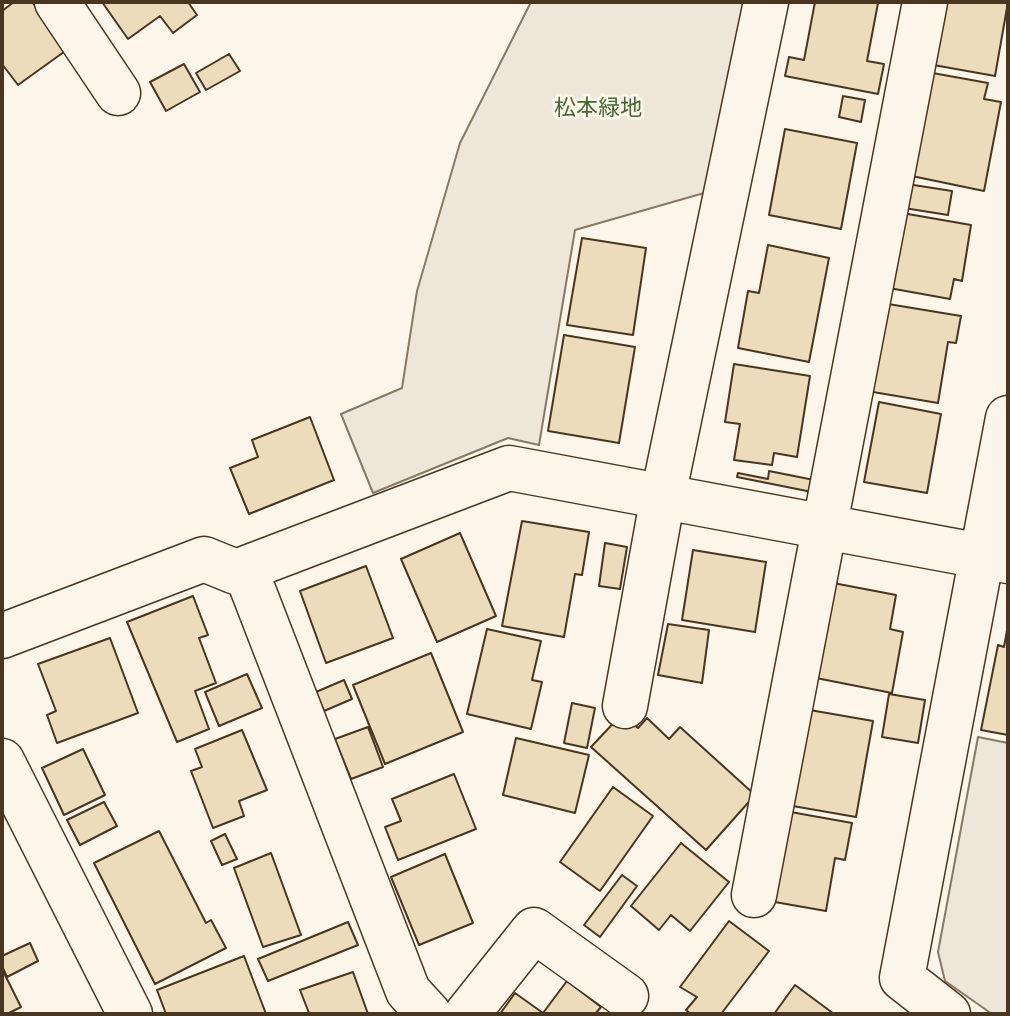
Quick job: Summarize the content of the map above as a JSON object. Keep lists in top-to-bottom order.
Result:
{
  "parks": ["松本緑地"]
}
